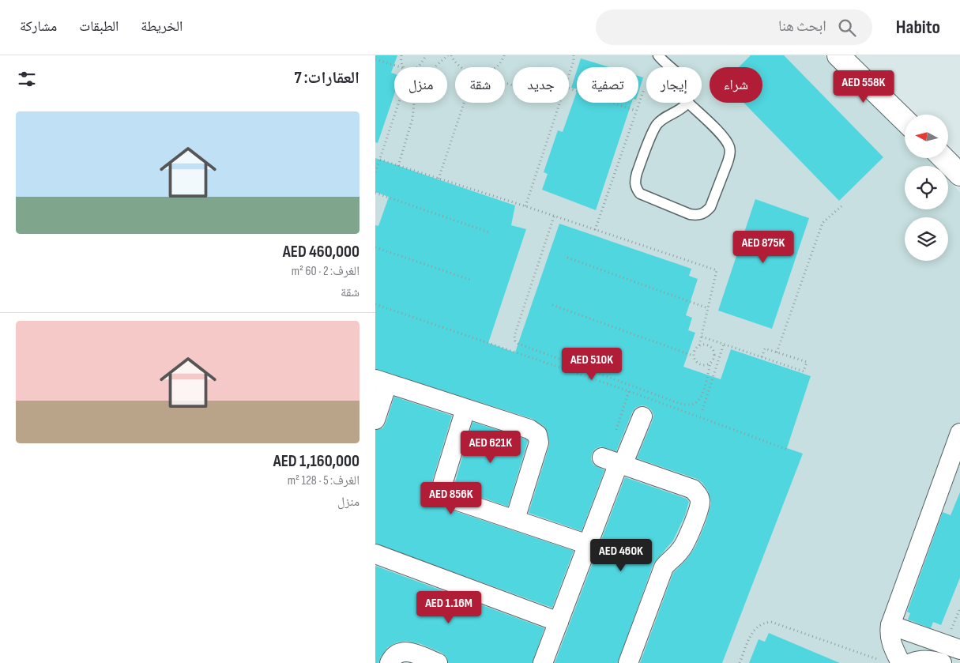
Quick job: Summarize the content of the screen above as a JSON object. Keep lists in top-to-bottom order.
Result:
{
  "north": "left",
  "page": {
    "header": "Habito",
    "search": "ابحث هنا",
    "nav": ["الخريطة", "الطبقات", "مشاركة"],
    "heading": "العقارات: 7",
    "chip": [
      "شراء",
      "إيجار",
      "تصفية",
      "جديد",
      "شقة",
      "منزل"
    ],
    "price": [
      "AED 558K",
      "AED 875K",
      "AED 510K",
      "AED 621K",
      "AED 856K",
      "AED 460K",
      "AED 1.16M"
    ],
    "list": [
      {
        "name": "AED 460,000",
        "note": "الغرف: 2 · 60 m² · شقة"
      },
      {
        "name": "AED 1,160,000",
        "note": "الغرف: 5 · 128 m² · منزل"
      }
    ]
  }
}
